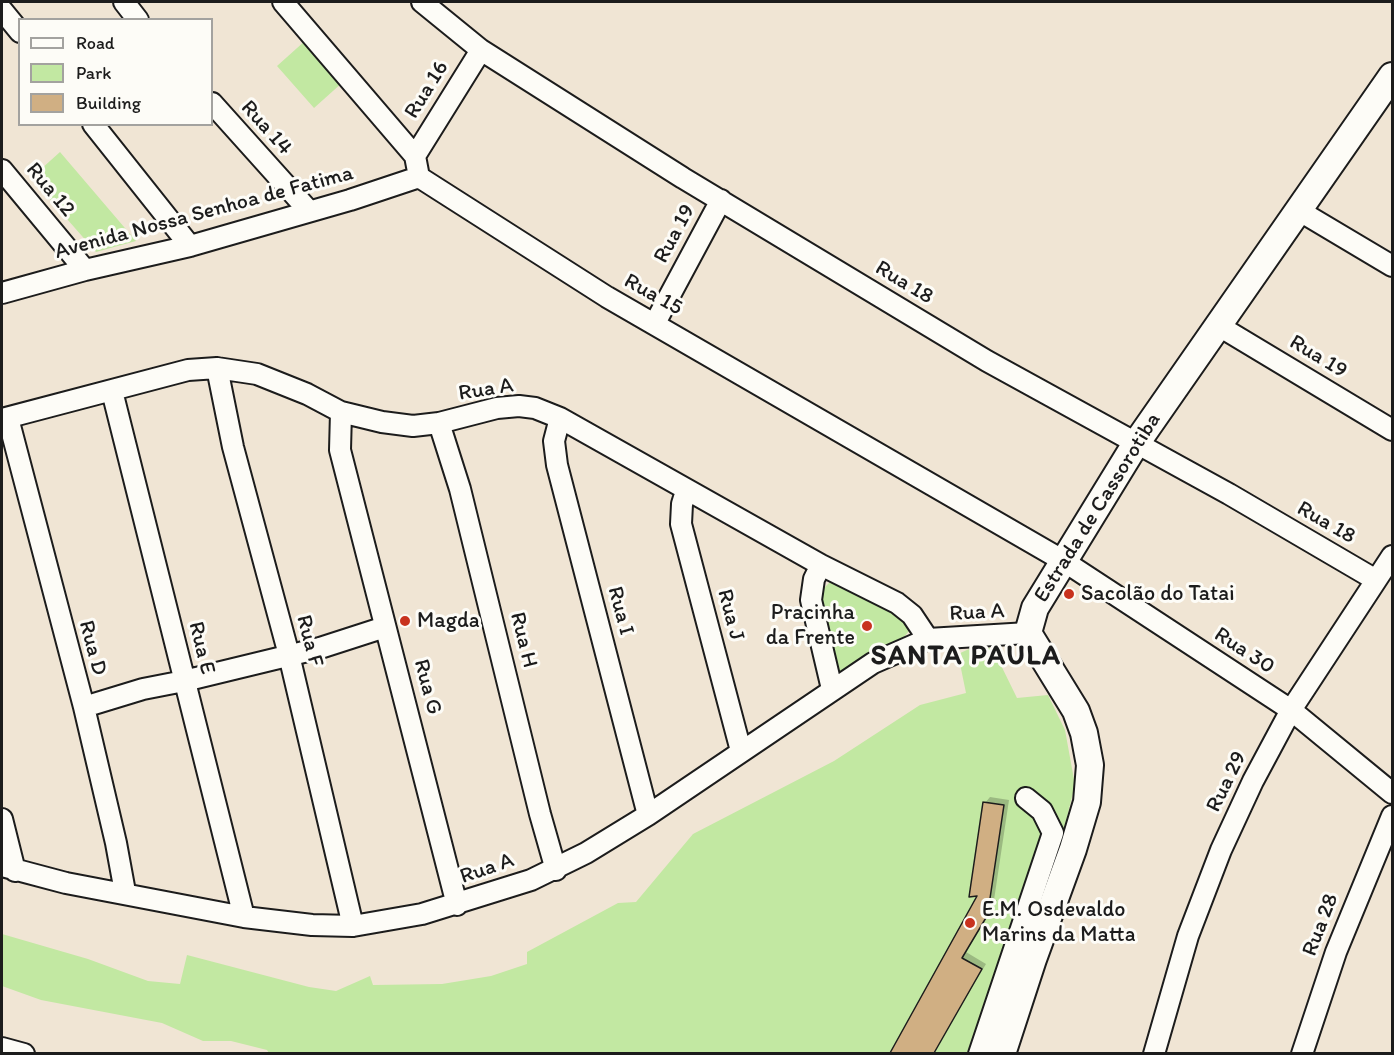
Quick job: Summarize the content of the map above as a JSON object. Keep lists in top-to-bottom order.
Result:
{
  "streets": {
    "main road": ["Estrada de Cassorotiba"],
    "street": [
      "Rua 16",
      "Rua 14",
      "Rua 12",
      "Avenida Nossa Senhoa de Fatima",
      "Rua 19",
      "Rua 18",
      "Rua 15",
      "Rua A",
      "Rua I",
      "Rua J",
      "Rua H",
      "Rua F",
      "Rua D",
      "Rua E",
      "Rua 30",
      "Rua G",
      "Rua 29",
      "Rua 28"
    ]
  },
  "crossings": [
    ["Rua 16", "Rua 18"],
    ["Rua 14", "Avenida Nossa Senhoa de Fatima"],
    ["Rua 12", "Avenida Nossa Senhoa de Fatima"],
    ["Avenida Nossa Senhoa de Fatima", "Rua 15"],
    ["Rua 19", "Rua 18"],
    ["Rua 19", "Rua 15"],
    ["Rua 19", "Estrada de Cassorotiba"],
    ["Rua 18", "Estrada de Cassorotiba"],
    ["Rua 18", "Rua 29"],
    ["Rua 15", "Estrada de Cassorotiba"],
    ["Rua 15", "Rua 30"],
    ["Rua A", "Estrada de Cassorotiba"],
    ["Rua A", "Rua I"],
    ["Rua A", "Rua J"],
    ["Rua A", "Rua H"],
    ["Rua A", "Rua F"],
    ["Rua A", "Rua D"],
    ["Rua A", "Rua E"],
    ["Rua A", "Rua G"],
    ["Estrada de Cassorotiba", "Rua 30"],
    ["Rua 30", "Rua 29"]
  ],
  "districts": ["SANTA PAULA"],
  "places": [
    "Sacolão do Tatai",
    "Magda",
    "Pracinha da Frente",
    "E.M. Osdevaldo Marins da Matta"
  ],
  "legend": ["Road", "Park", "Building"]
}
